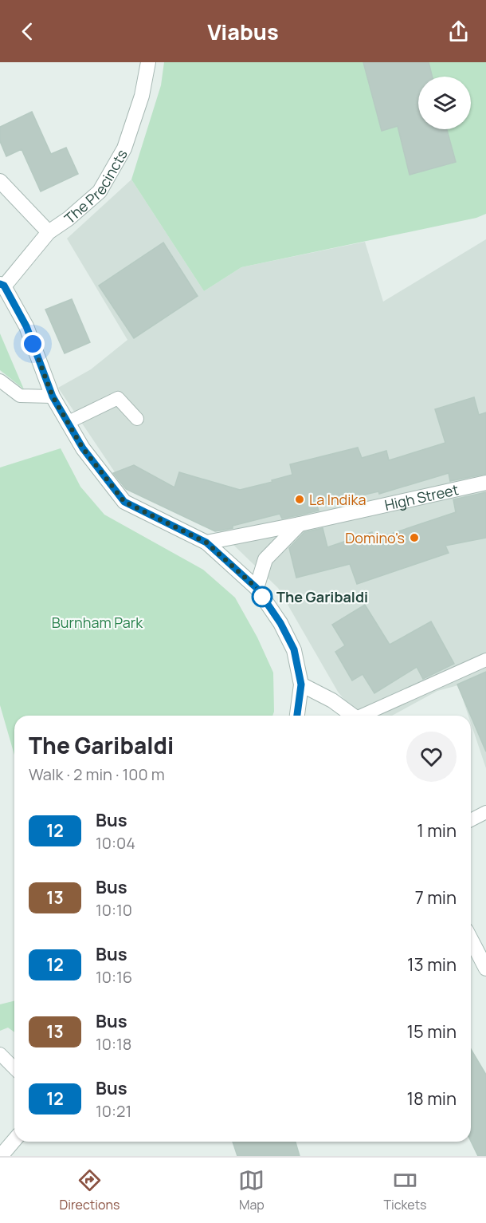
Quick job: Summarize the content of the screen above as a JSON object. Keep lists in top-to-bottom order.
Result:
{
  "streets": {
    "street": ["The Precincts", "High Street"]
  },
  "parks": ["Burnham Park"],
  "places": ["La Indika", "Domino's", "The Garibaldi"],
  "lines": ["bus line 12"],
  "page": {
    "header": "Viabus",
    "heading": ["The Garibaldi", "Walk · 2 min · 100 m"],
    "list": [
      {
        "mark": "12",
        "name": "Bus",
        "note": "10:04",
        "value": "1 min"
      },
      {
        "mark": "13",
        "name": "Bus",
        "note": "10:10",
        "value": "7 min"
      },
      {
        "mark": "12",
        "name": "Bus",
        "note": "10:16",
        "value": "13 min"
      },
      {
        "mark": "13",
        "name": "Bus",
        "note": "10:18",
        "value": "15 min"
      },
      {
        "mark": "12",
        "name": "Bus",
        "note": "10:21",
        "value": "18 min"
      }
    ],
    "tabs": ["Directions", "Map", "Tickets"]
  }
}
